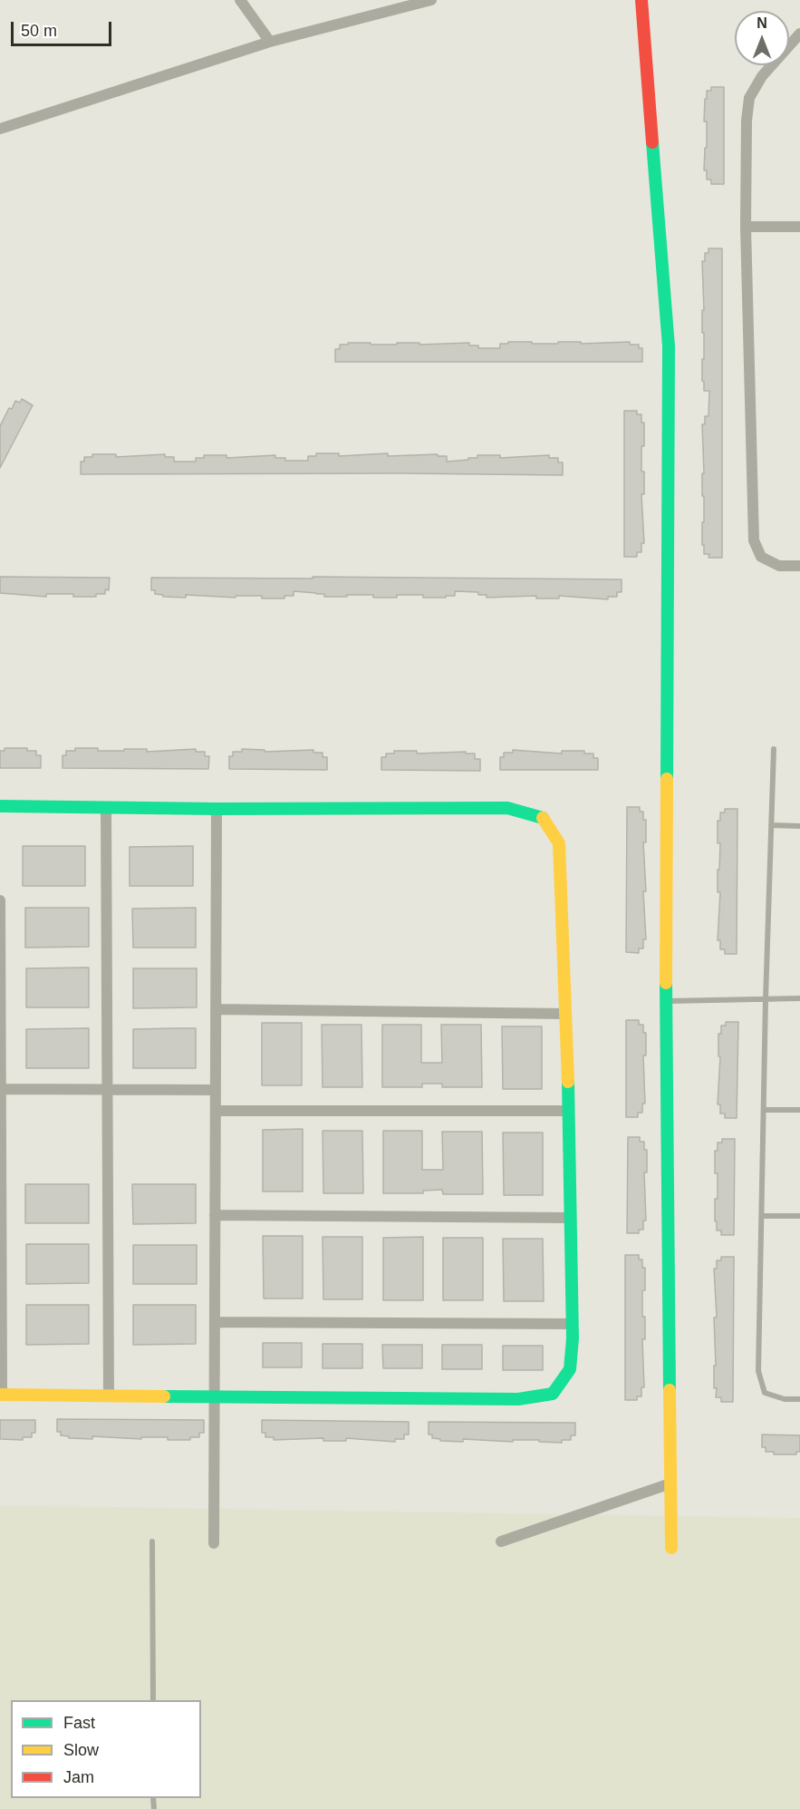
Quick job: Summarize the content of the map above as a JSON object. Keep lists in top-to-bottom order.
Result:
{
  "legend": ["Fast", "Slow", "Jam"],
  "scale_bar": "50 m",
  "north": "top"
}
